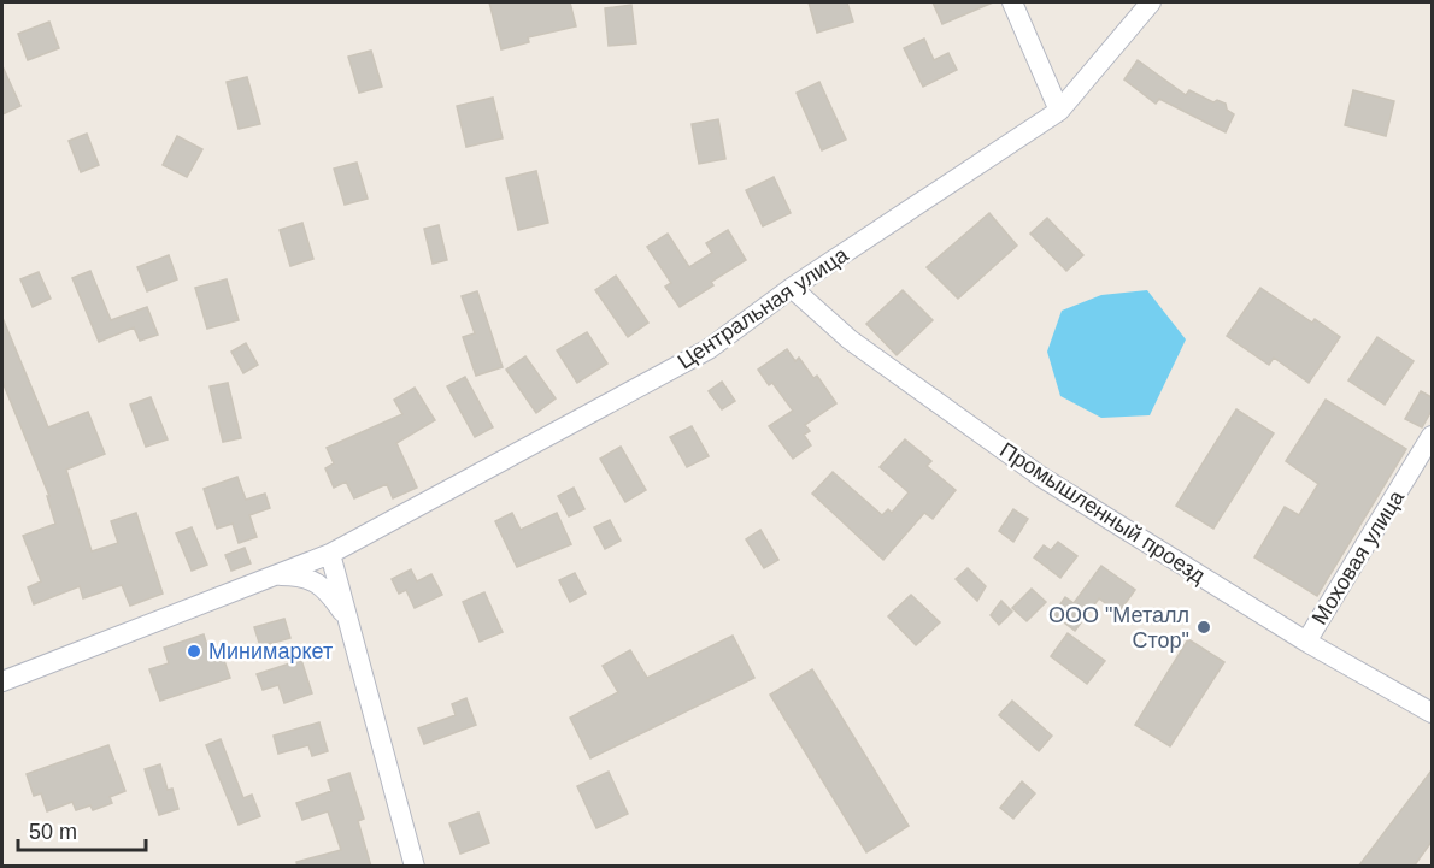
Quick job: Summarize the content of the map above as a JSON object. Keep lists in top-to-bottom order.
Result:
{
  "streets": {
    "street": ["Центральная улица", "Промышленный проезд", "Моховая улица"]
  },
  "crossings": [
    ["Центральная улица", "Промышленный проезд"],
    ["Промышленный проезд", "Моховая улица"]
  ],
  "places": ["ООО \"Металл Стор\"", "Минимаркет"],
  "scale_bar": "50 m"
}
